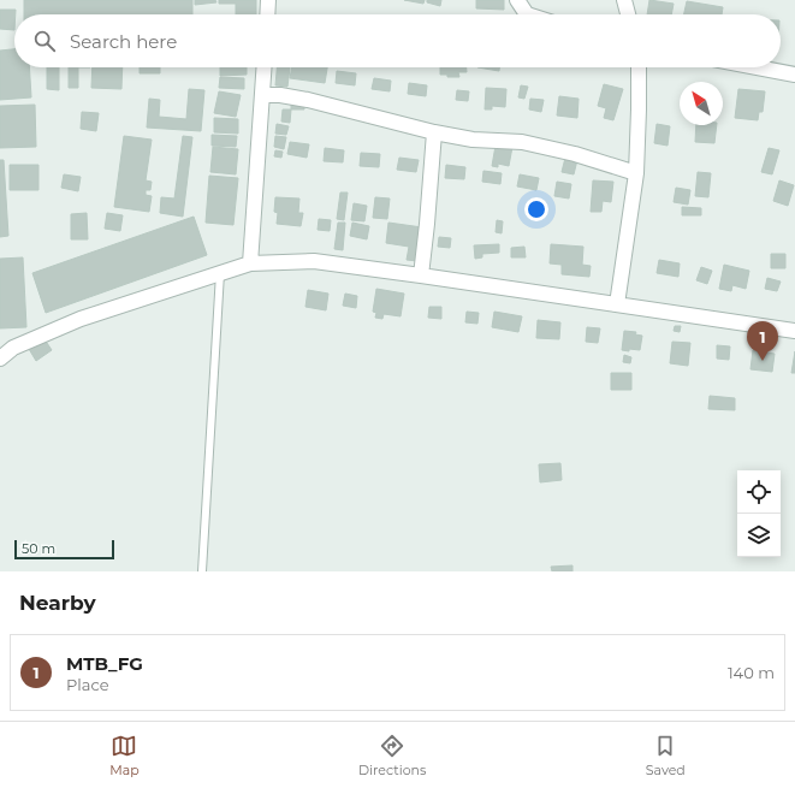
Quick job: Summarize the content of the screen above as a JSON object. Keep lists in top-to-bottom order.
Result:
{
  "scale_bar": "50 m",
  "north": "top left",
  "page": {
    "search": "Search here",
    "pins": "1",
    "scale": "50 m",
    "heading": "Nearby",
    "list": [
      {
        "mark": "1",
        "name": "MTB_FG",
        "note": "Place",
        "value": "140 m"
      }
    ],
    "nav": ["Map", "Directions", "Saved"]
  }
}
